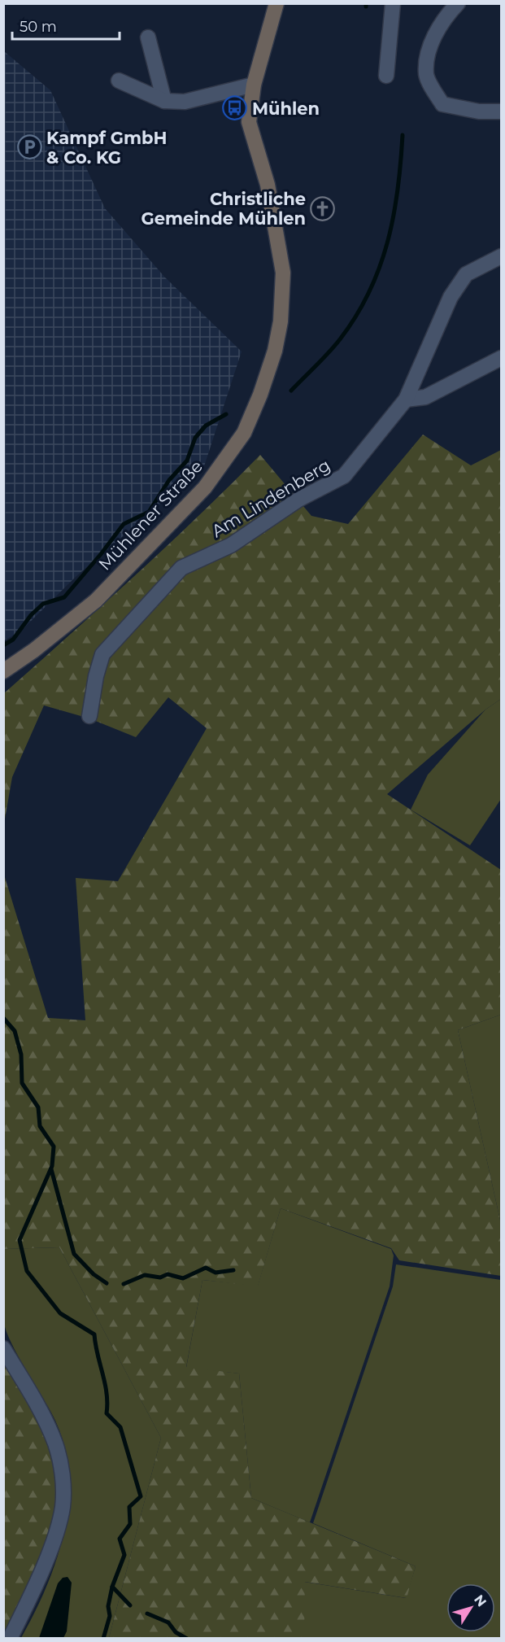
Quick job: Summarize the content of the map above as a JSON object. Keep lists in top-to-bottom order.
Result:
{
  "streets": {
    "main road": ["Mühlener Straße"],
    "street": ["Am Lindenberg"]
  },
  "places": {
    "bus stop": ["Mühlen"],
    "parking": ["Kampf GmbH & Co. KG"],
    "church": ["Christliche Gemeinde Mühlen"]
  },
  "scale_bar": "50 m",
  "north": "top right"
}
